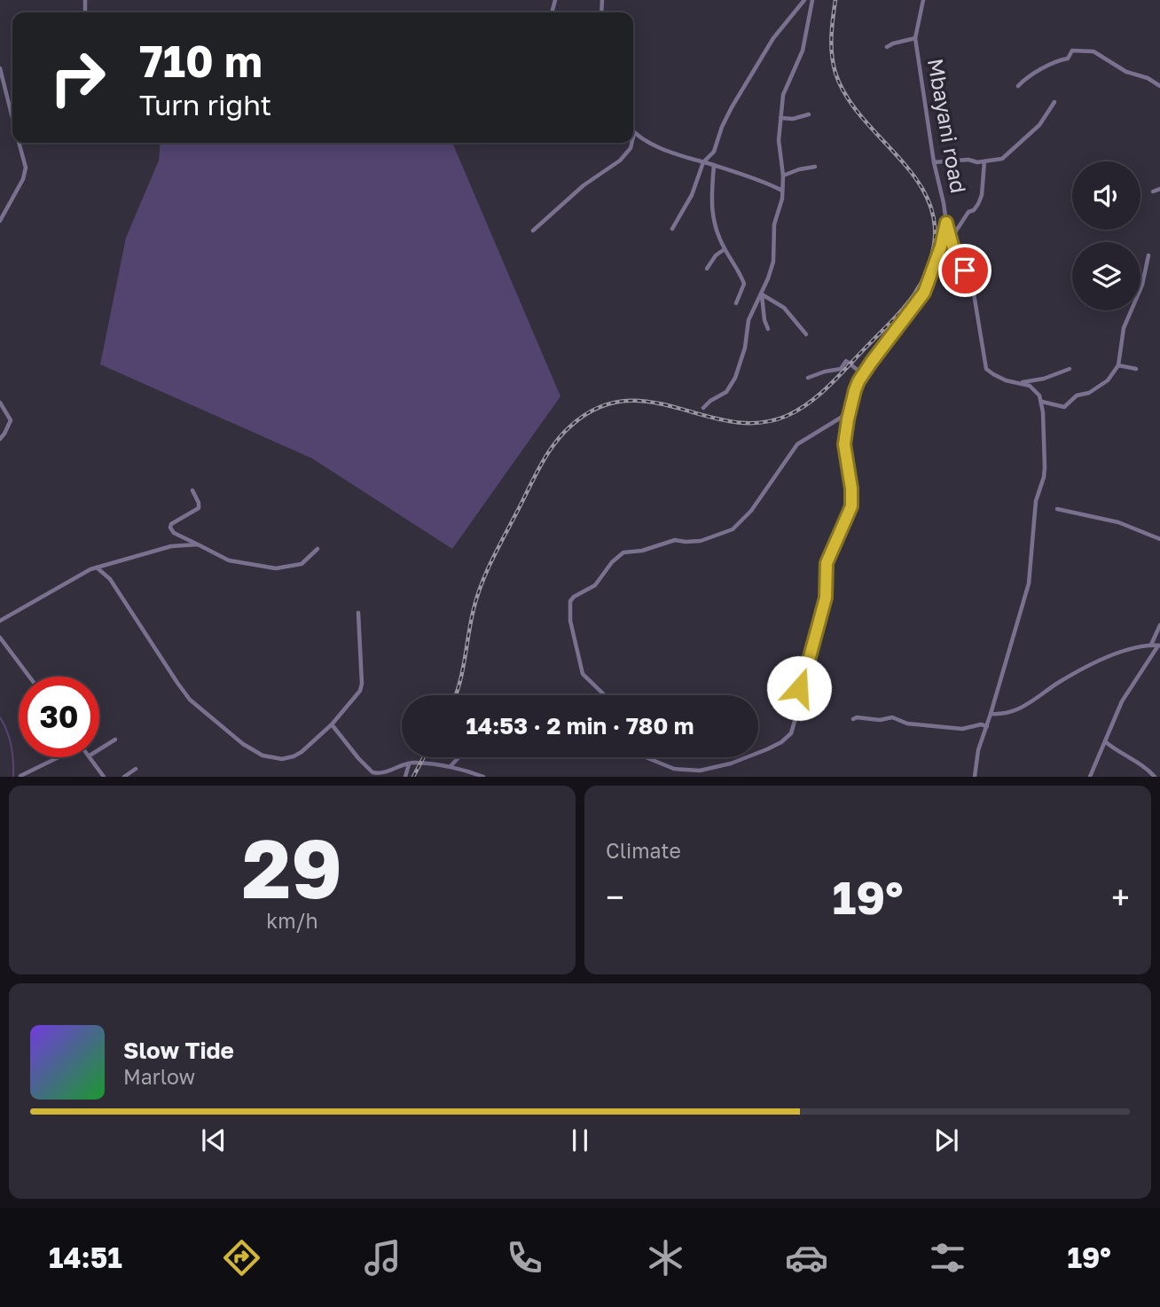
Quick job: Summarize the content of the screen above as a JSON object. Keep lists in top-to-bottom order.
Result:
{
  "streets": {
    "street": ["Mbayani road"]
  },
  "page": {
    "turn": ["710 m", "Turn right"],
    "limit": "30",
    "trip": "14:53 · 2 min · 780 m",
    "tile": [
      ["29", "km/h"],
      "Climate"
    ],
    "heat": ["−", "19°", "+"],
    "song": ["Slow Tide", "Marlow"],
    "tabs": ["14:51", "19°"]
  }
}
